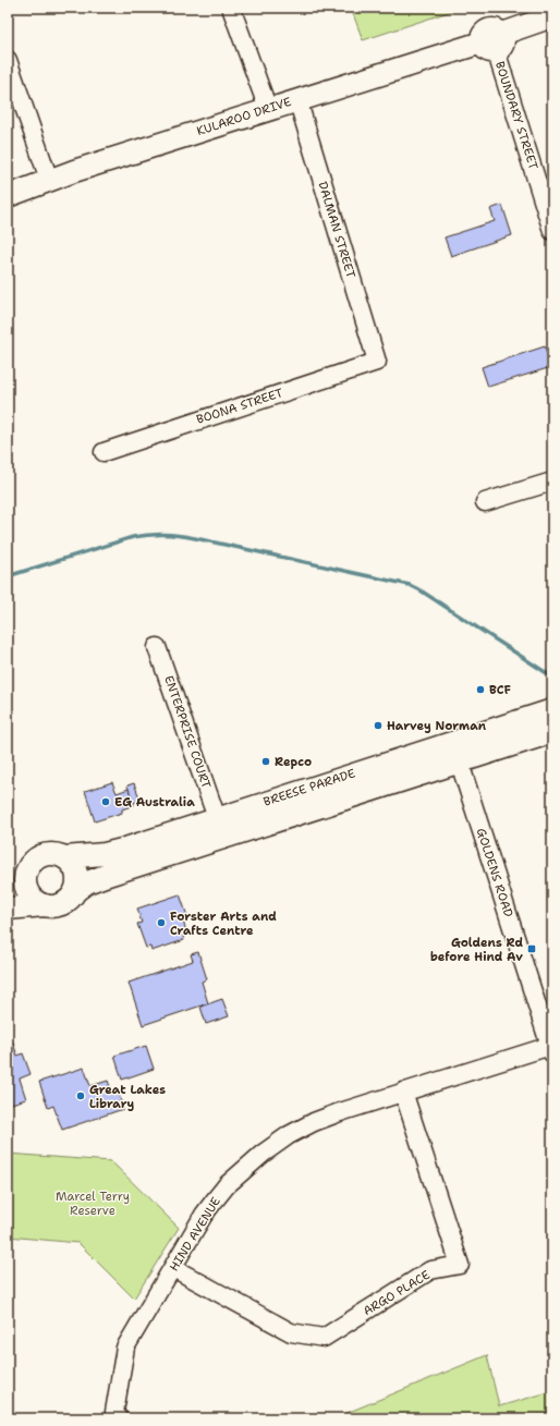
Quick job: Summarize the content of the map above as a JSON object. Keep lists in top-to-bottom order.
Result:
{
  "streets": {
    "main road": ["KULAROO DRIVE", "BREESE PARADE"],
    "street": [
      "BOUNDARY STREET",
      "DALMAN STREET",
      "BOONA STREET",
      "ENTERPRISE COURT",
      "GOLDENS ROAD",
      "HIND AVENUE",
      "ARGO PLACE"
    ]
  },
  "crossings": [
    ["BOUNDARY STREET", "KULAROO DRIVE"],
    ["KULAROO DRIVE", "DALMAN STREET"],
    ["DALMAN STREET", "BOONA STREET"],
    ["ENTERPRISE COURT", "BREESE PARADE"],
    ["BREESE PARADE", "GOLDENS ROAD"],
    ["GOLDENS ROAD", "HIND AVENUE"],
    ["HIND AVENUE", "ARGO PLACE"]
  ],
  "parks": ["Marcel Terry Reserve"],
  "places": {
    "other": [
      "BCF",
      "Harvey Norman",
      "Repco",
      "EG Australia",
      "Forster Arts and Crafts Centre",
      "Great Lakes Library"
    ],
    "transit": ["Goldens Rd before Hind Av"]
  }
}
